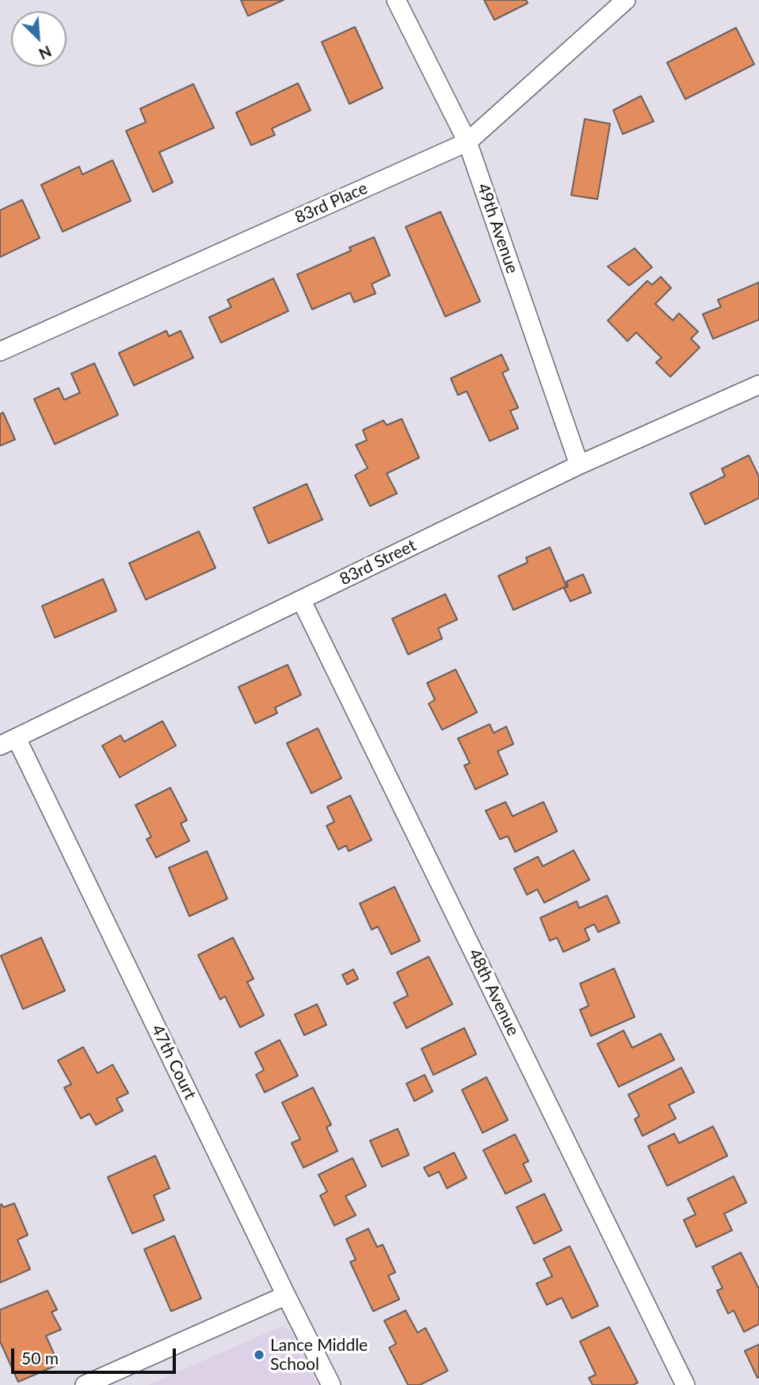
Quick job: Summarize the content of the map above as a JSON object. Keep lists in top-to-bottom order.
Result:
{
  "streets": {
    "street": [
      "83rd Place",
      "49th Avenue",
      "83rd Street",
      "48th Avenue",
      "47th Court"
    ]
  },
  "crossings": [
    ["83rd Place", "49th Avenue"],
    ["49th Avenue", "83rd Street"],
    ["83rd Street", "48th Avenue"],
    ["83rd Street", "47th Court"]
  ],
  "places": ["Lance Middle School"],
  "scale_bar": "50 m",
  "north": "bottom right"
}
